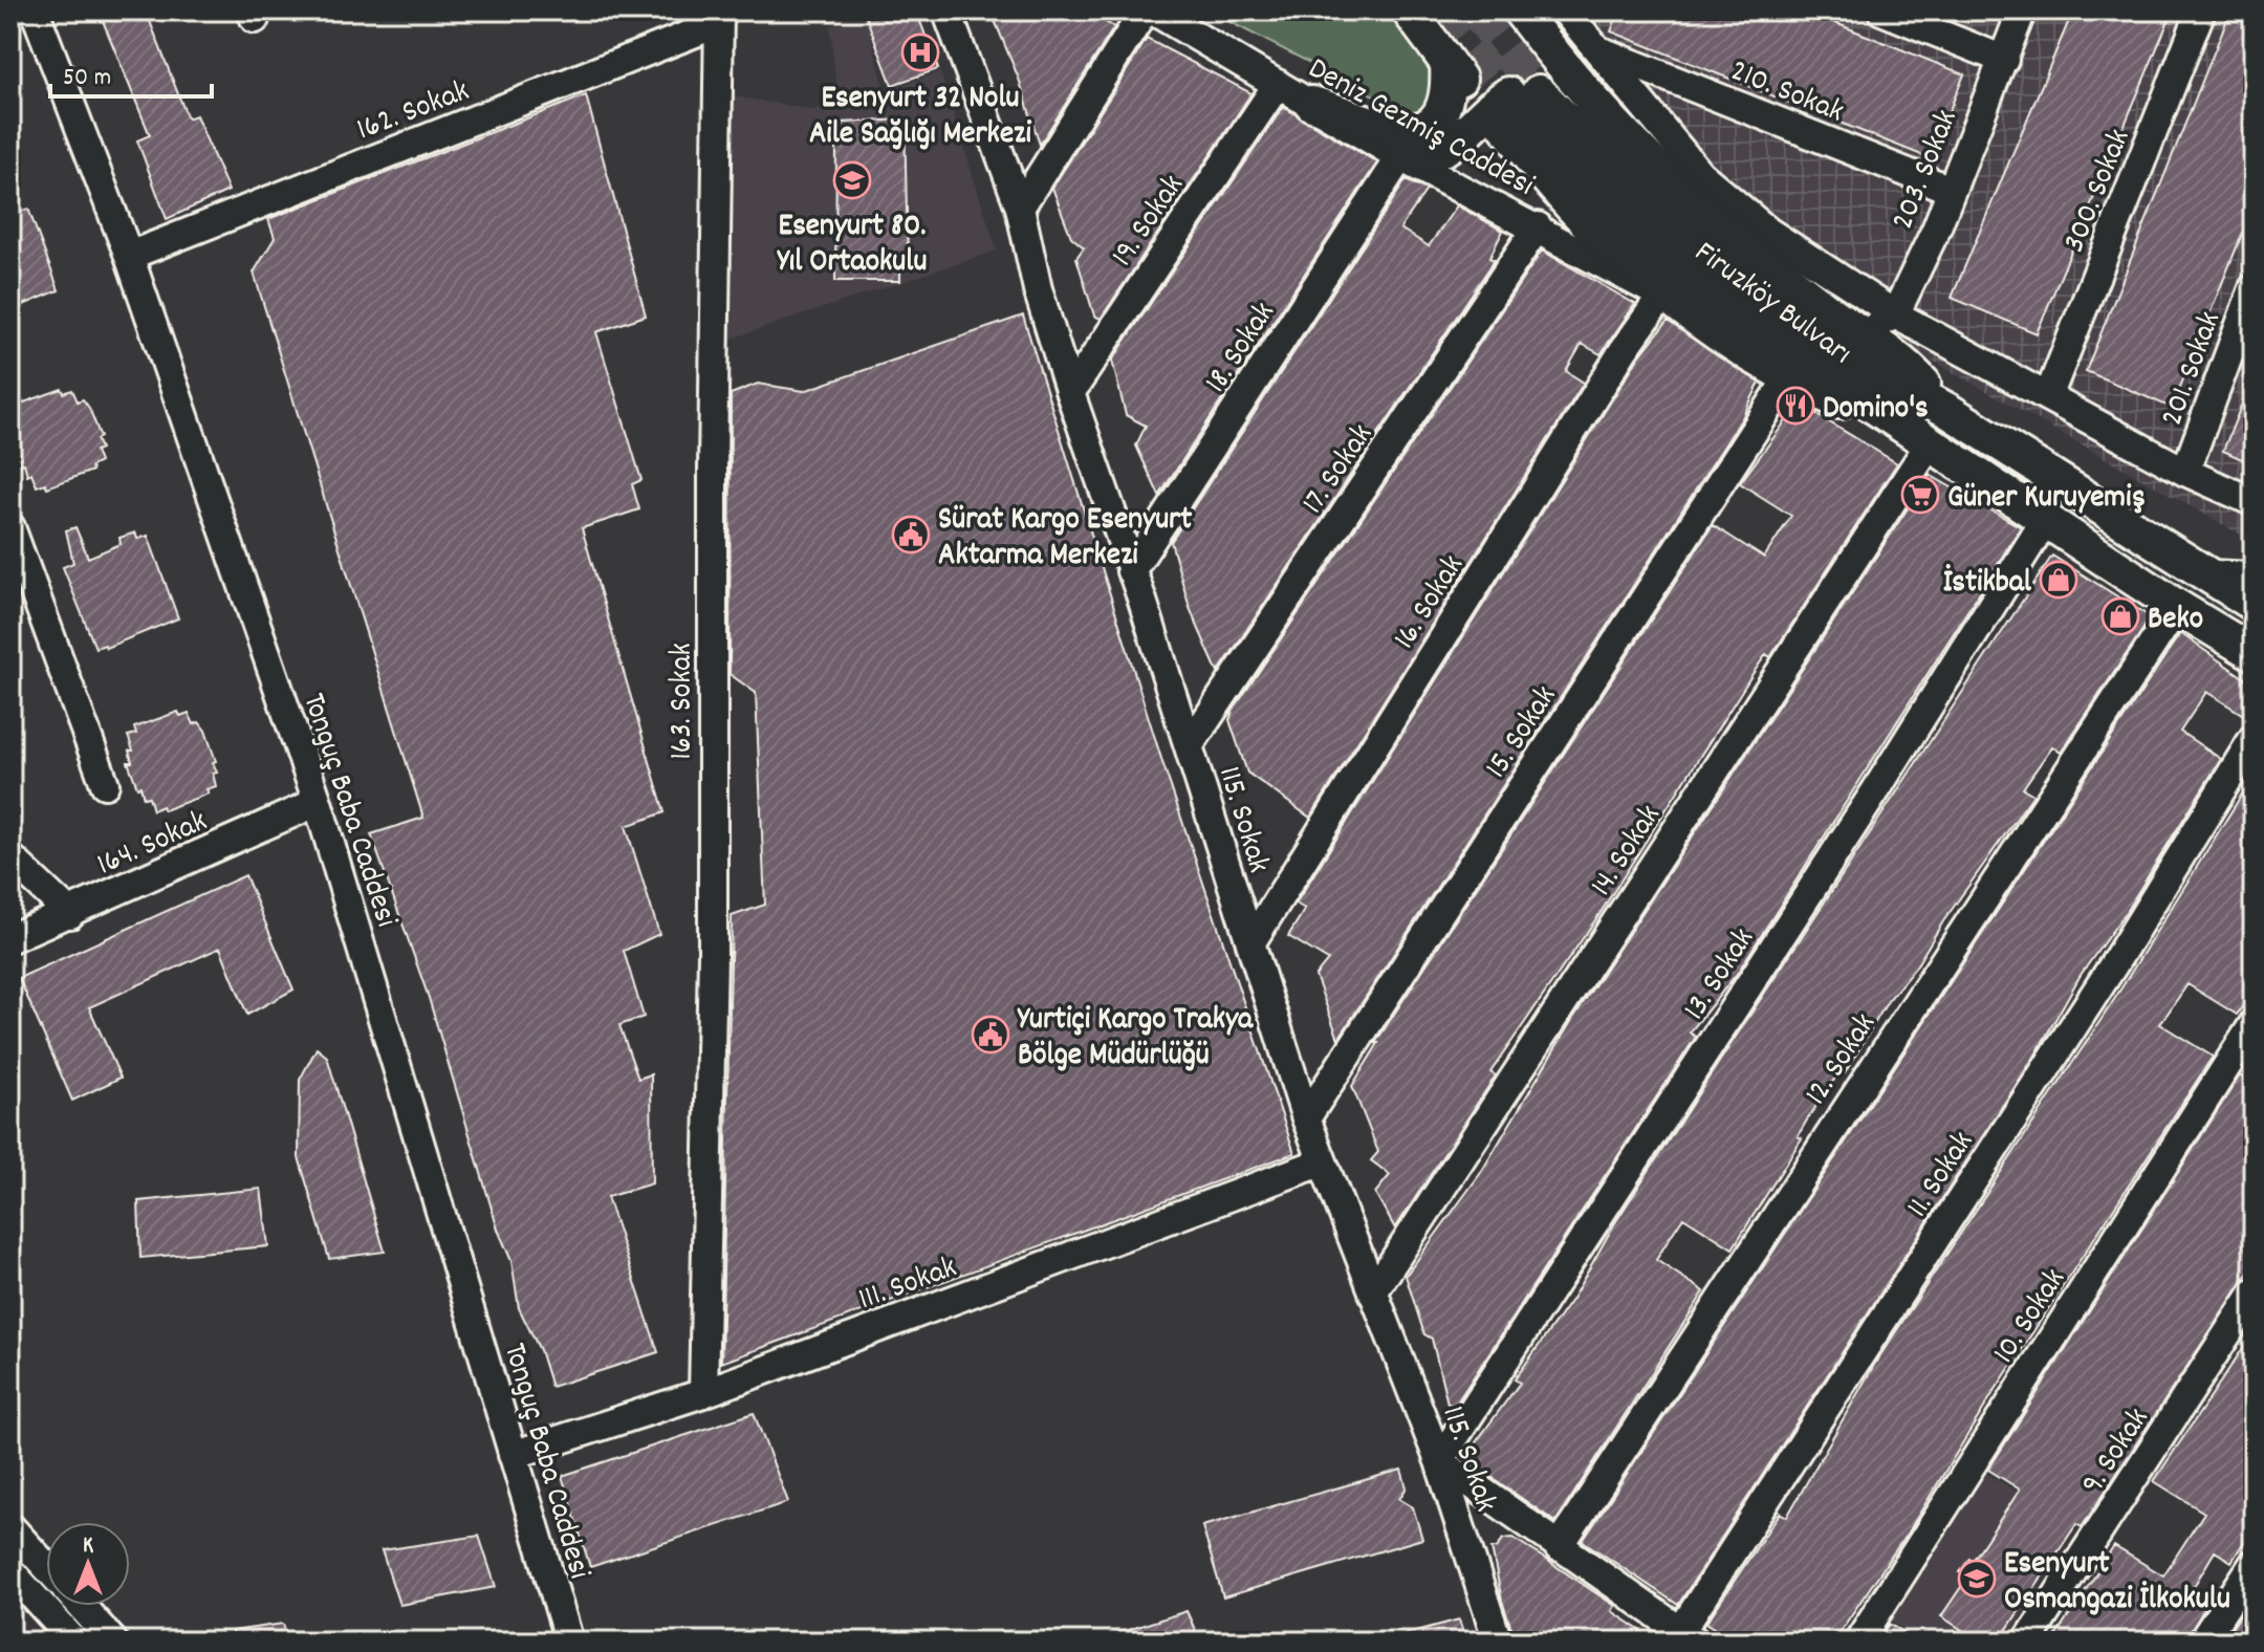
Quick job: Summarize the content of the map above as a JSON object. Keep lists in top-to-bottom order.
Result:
{
  "streets": {
    "main road": ["Firuzköy Bulvarı"],
    "street": [
      "210. Sokak",
      "162. Sokak",
      "Deniz Gezmiş Caddesi",
      "203. Sokak",
      "300. Sokak",
      "19. Sokak",
      "18. Sokak",
      "201. Sokak",
      "17. Sokak",
      "16. Sokak",
      "163. Sokak",
      "15. Sokak",
      "Tonguç Baba Caddesi",
      "115. Sokak",
      "164. Sokak",
      "14. Sokak",
      "13. Sokak",
      "12. Sokak",
      "11. Sokak",
      "111. Sokak",
      "10. Sokak",
      "9. Sokak"
    ]
  },
  "crossings": [
    ["210. Sokak", "203. Sokak"],
    ["162. Sokak", "163. Sokak"],
    ["162. Sokak", "Tonguç Baba Caddesi"],
    ["Deniz Gezmiş Caddesi", "19. Sokak"],
    ["Deniz Gezmiş Caddesi", "18. Sokak"],
    ["Deniz Gezmiş Caddesi", "17. Sokak"],
    ["Deniz Gezmiş Caddesi", "16. Sokak"],
    ["19. Sokak", "115. Sokak"],
    ["18. Sokak", "115. Sokak"],
    ["17. Sokak", "115. Sokak"],
    ["16. Sokak", "115. Sokak"],
    ["163. Sokak", "111. Sokak"],
    ["15. Sokak", "115. Sokak"],
    ["Tonguç Baba Caddesi", "164. Sokak"],
    ["Tonguç Baba Caddesi", "111. Sokak"],
    ["115. Sokak", "14. Sokak"],
    ["115. Sokak", "13. Sokak"],
    ["115. Sokak", "111. Sokak"]
  ],
  "places": {
    "hospital": ["Esenyurt 32 Nolu Aile Sağlığı Merkezi"],
    "school or university": ["Esenyurt 80. Yıl Ortaokulu", "Esenyurt Osmangazi İlkokulu"],
    "restaurant": ["Domino's"],
    "supermarket": ["Güner Kuruyemiş"],
    "public building": ["Sürat Kargo Esenyurt Aktarma Merkezi", "Yurtiçi Kargo Trakya Bölge Müdürlüğü"],
    "shop": ["İstikbal", "Beko"]
  },
  "scale_bar": "50 m",
  "north": "top"
}
